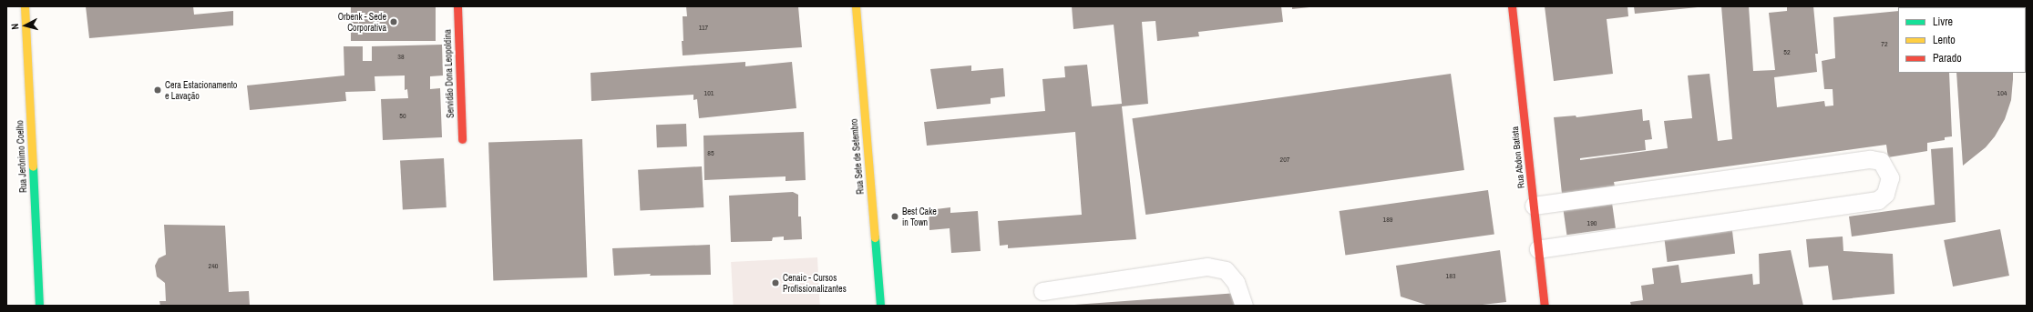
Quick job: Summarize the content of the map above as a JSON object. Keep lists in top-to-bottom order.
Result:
{
  "streets": {
    "street": [
      "Servidão Dona Leopoldina",
      "Rua Jerônimo Coelho",
      "Rua Sete de Setembro",
      "Rua Abdon Batista"
    ]
  },
  "places": [
    "Orbenk - Sede Corporativa",
    "Cera Estacionamento e Lavação",
    "Best Cake in Town",
    "Cenaic - Cursos Profissionalizantes"
  ],
  "house_numbers": [
    "117",
    "72",
    "52",
    "38",
    "101",
    "104",
    "50",
    "85",
    "207",
    "189",
    "190",
    "240",
    "183"
  ],
  "legend": ["Livre", "Lento", "Parado"],
  "north": "left"
}
